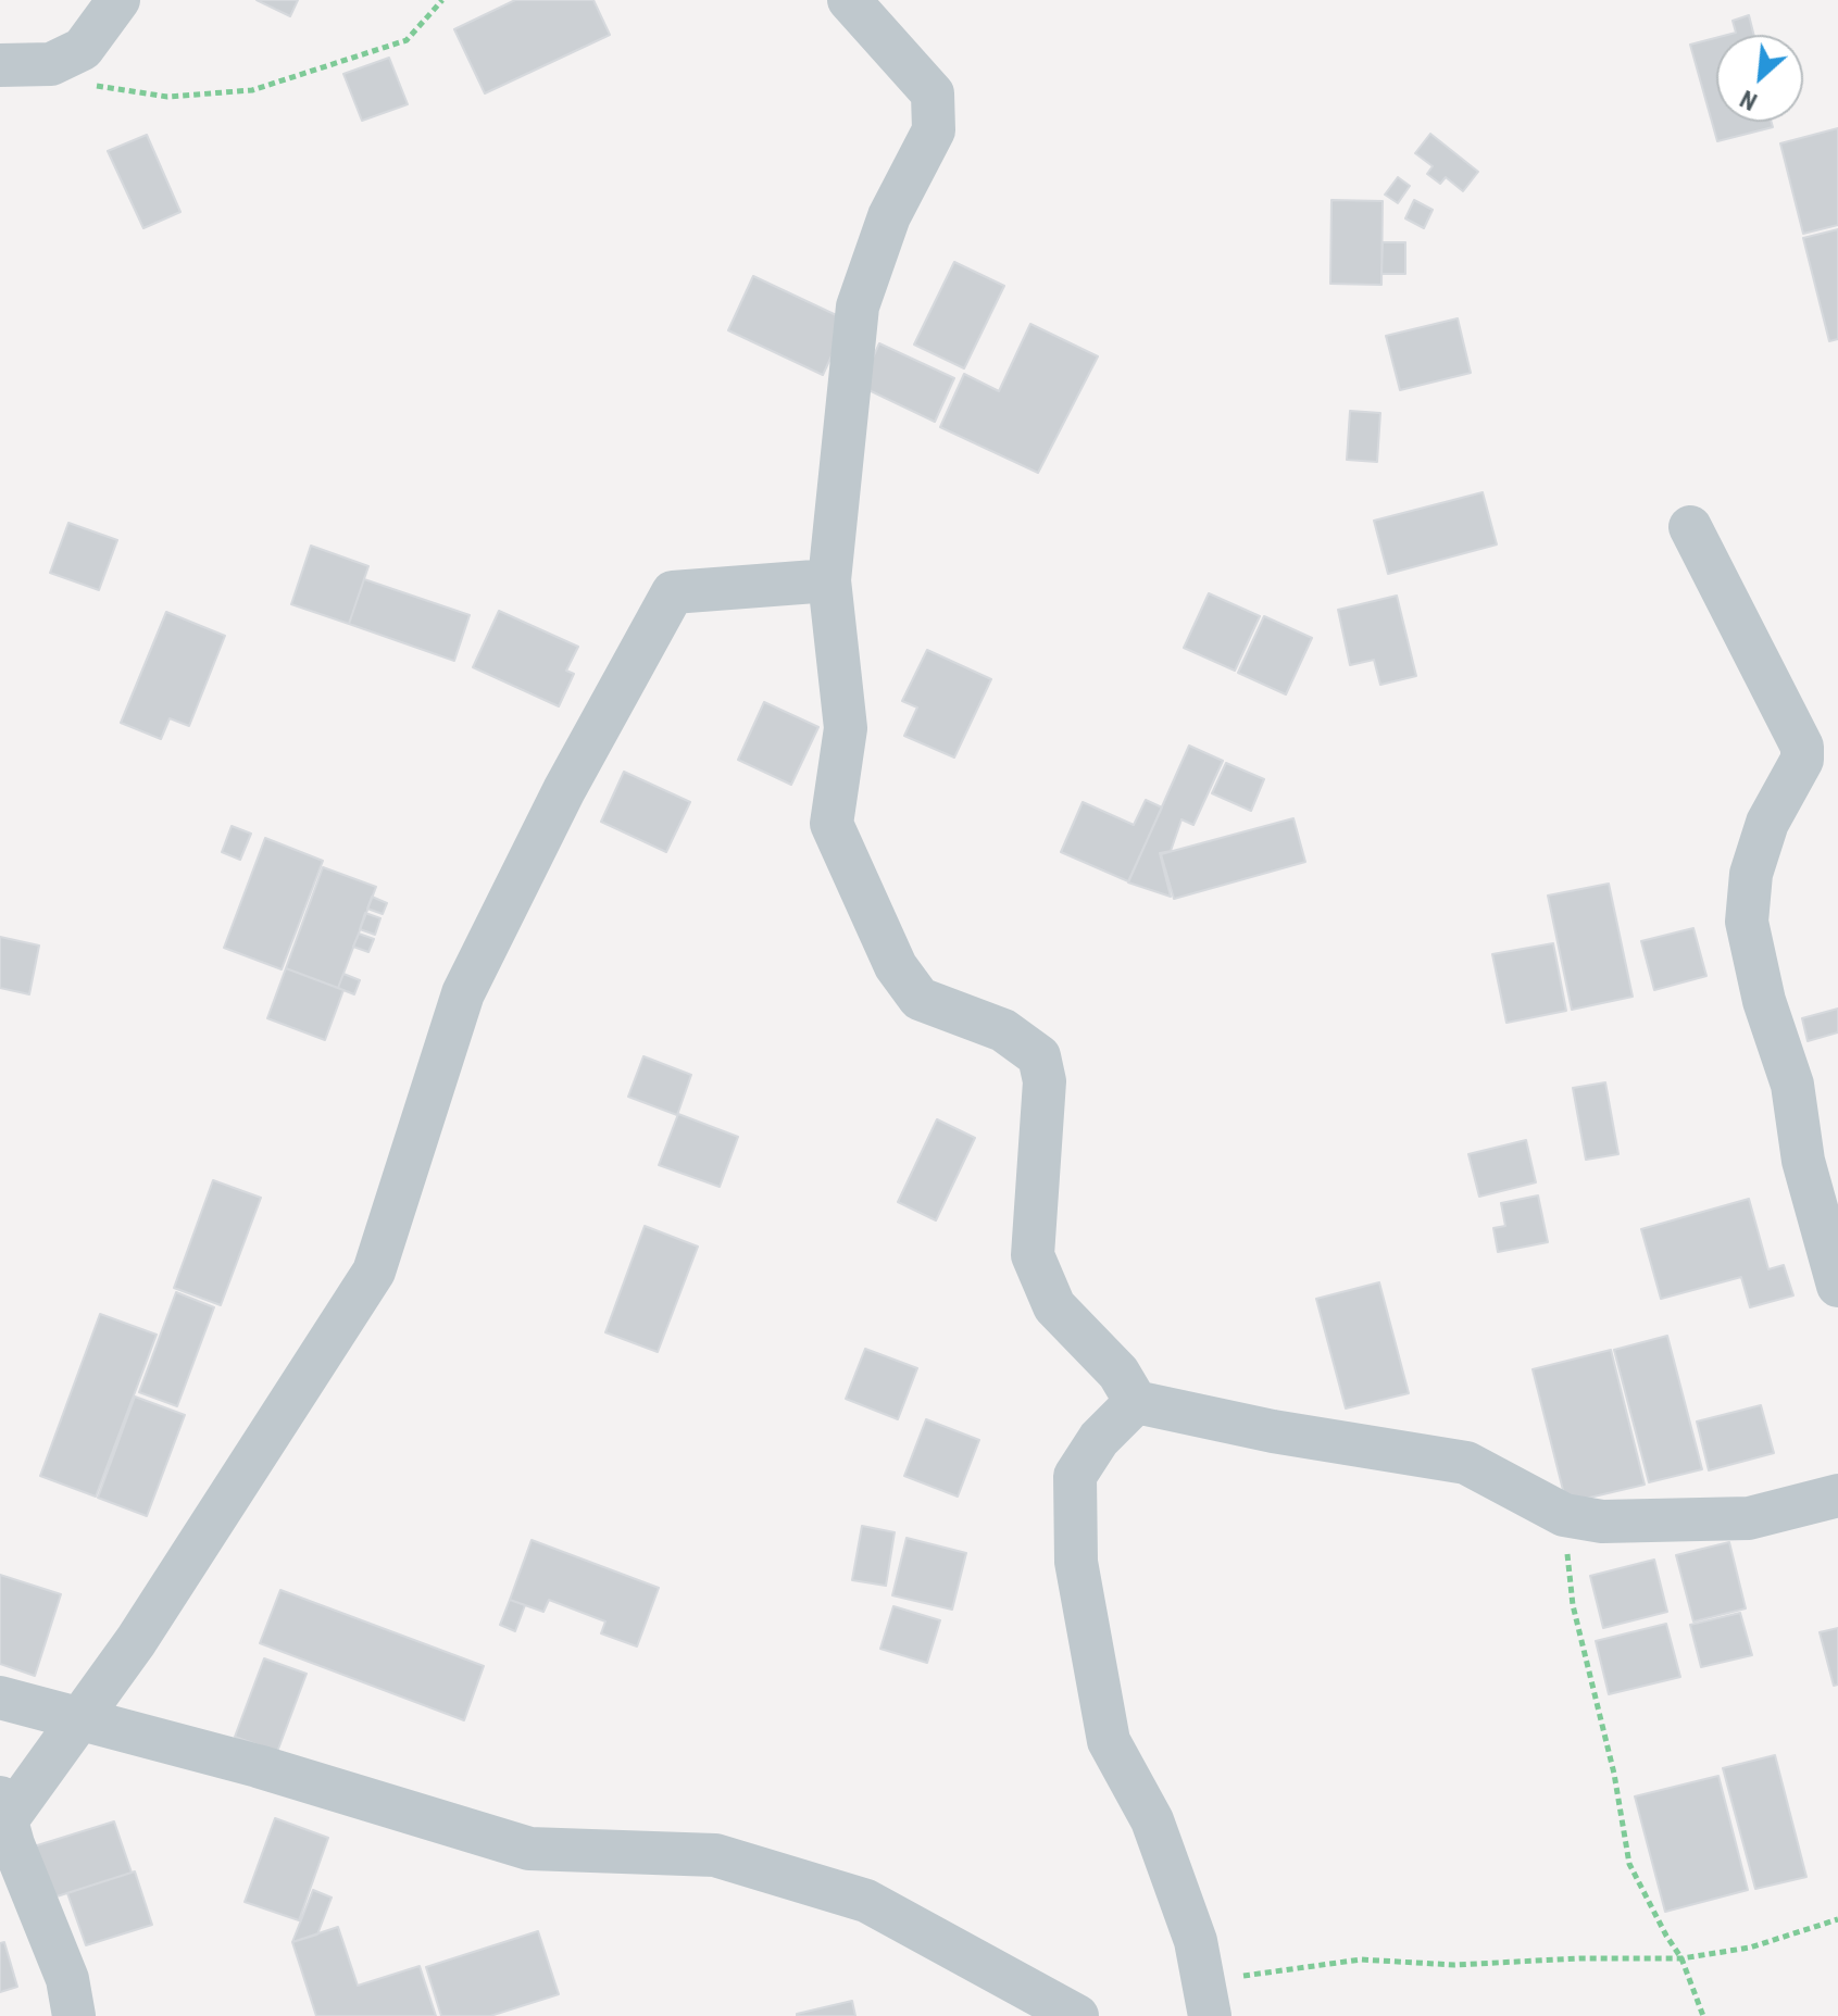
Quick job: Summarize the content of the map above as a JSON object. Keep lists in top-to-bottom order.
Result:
{
  "north": "bottom left"
}
